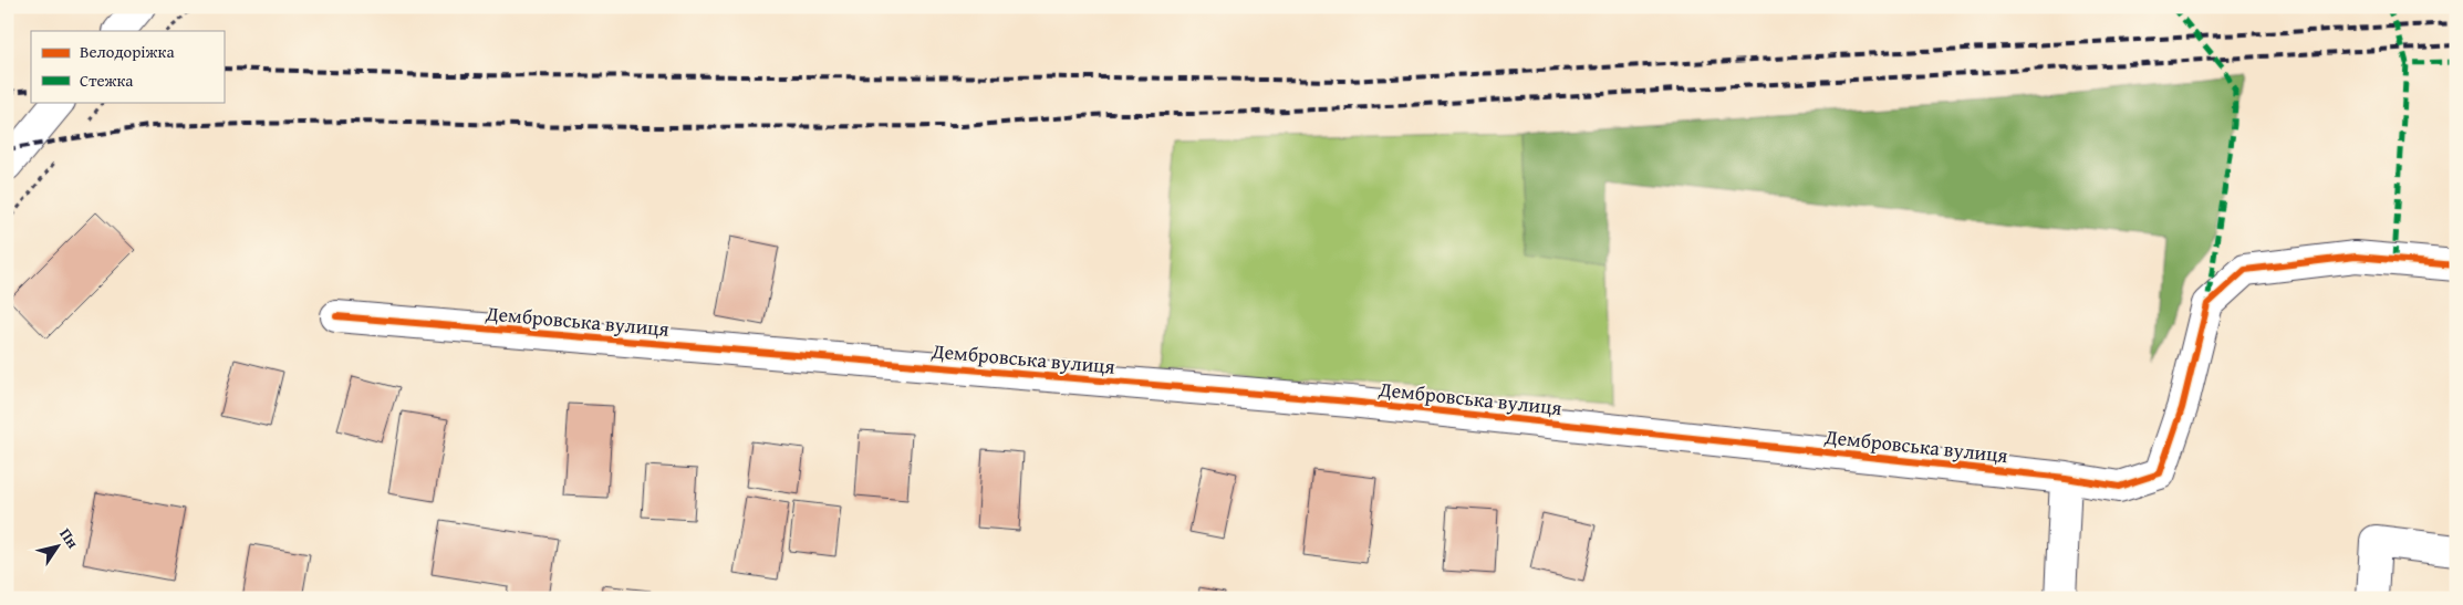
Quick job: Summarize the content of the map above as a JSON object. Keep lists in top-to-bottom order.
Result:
{
  "streets": {
    "street": ["Дембровська вулиця"]
  },
  "legend": ["Велодоріжка", "Стежка"],
  "north": "top right"
}
